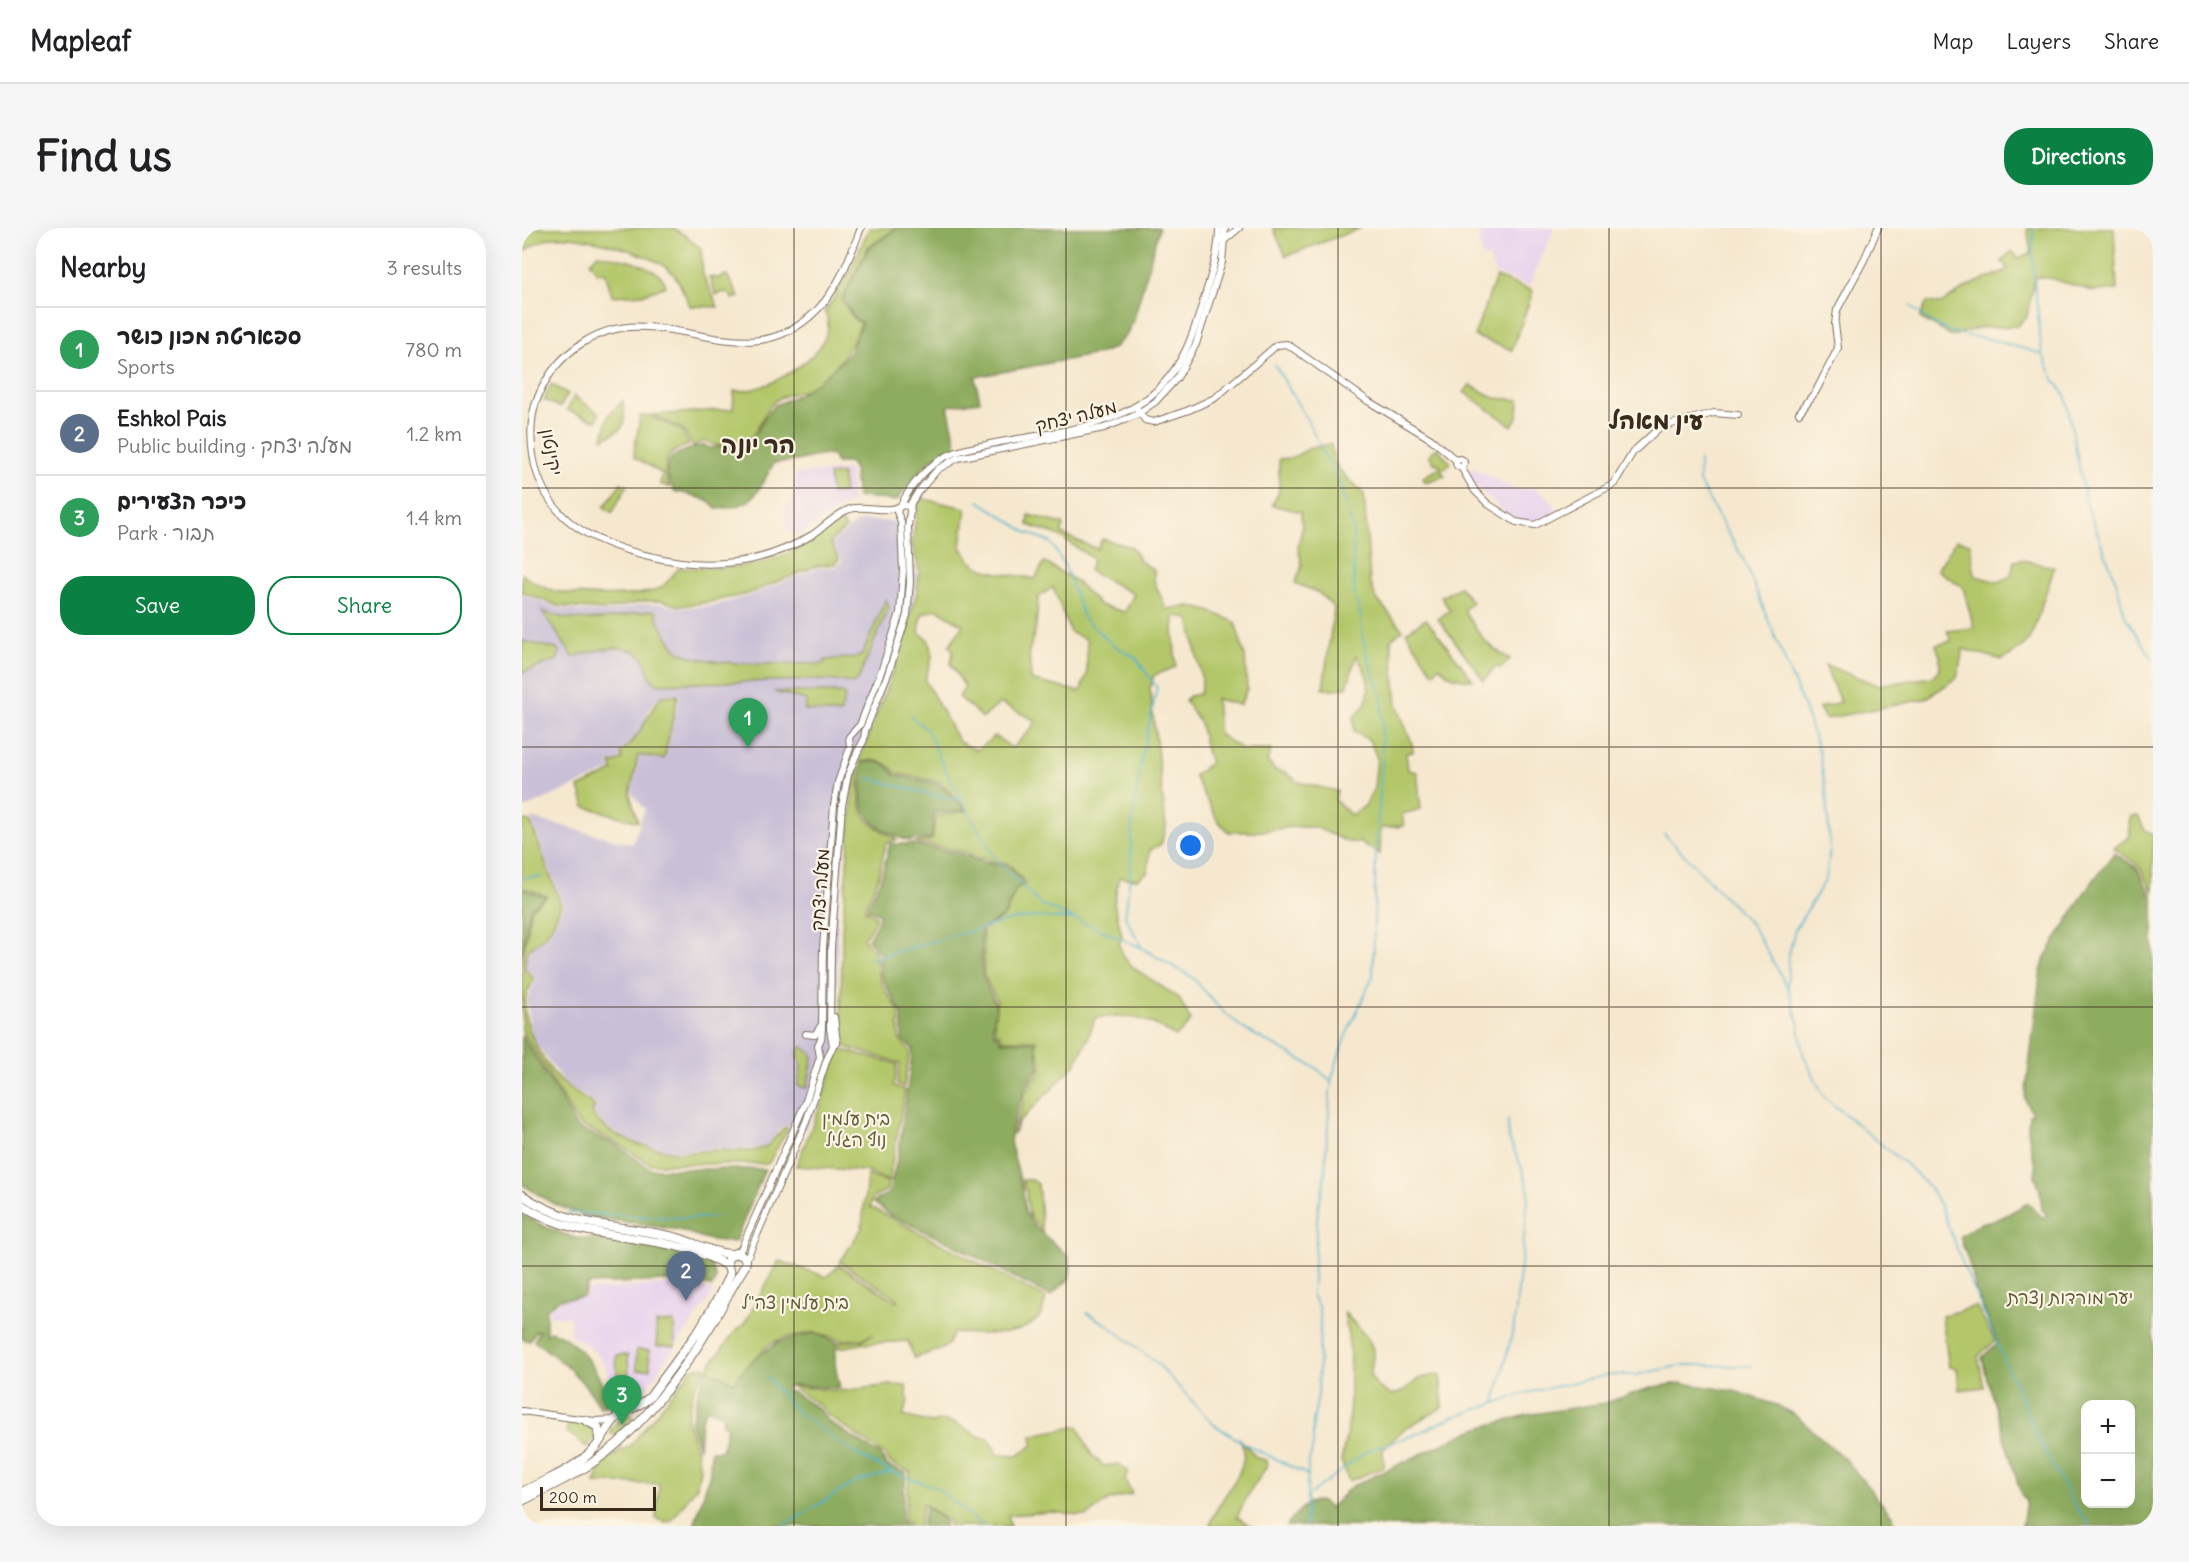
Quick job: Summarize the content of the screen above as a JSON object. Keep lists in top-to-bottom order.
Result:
{
  "streets": {
    "street": ["מעלה יצחק", "יקינטון"]
  },
  "crossings": [
    ["מעלה יצחק", "יקינטון"]
  ],
  "districts": ["עין מאהל", "הר יונה"],
  "parks": ["בית עלמין נוף הגליל", "יער מורדות נצרת", "בית עלמין צה\"ל"],
  "scale_bar": "200 m",
  "page": {
    "header": "Mapleaf",
    "nav": ["Map", "Layers", "Share"],
    "buttons": [
      "Directions",
      ["Save", "Share"]
    ],
    "title": "Find us",
    "heading": ["Nearby", "3 results"],
    "list": [
      {
        "mark": "1",
        "name": "ספארטה מכון כושר",
        "note": "Sports",
        "value": "780 m"
      },
      {
        "mark": "2",
        "name": "Eshkol Pais",
        "note": "Public building · מעלה יצחק",
        "value": "1.2 km"
      },
      {
        "mark": "3",
        "name": "כיכר הצעירים",
        "note": "Park · תבור",
        "value": "1.4 km"
      }
    ],
    "pins": ["1", "2", "3"],
    "map_buttons": ["+", "−"],
    "scale": "200 m"
  }
}
